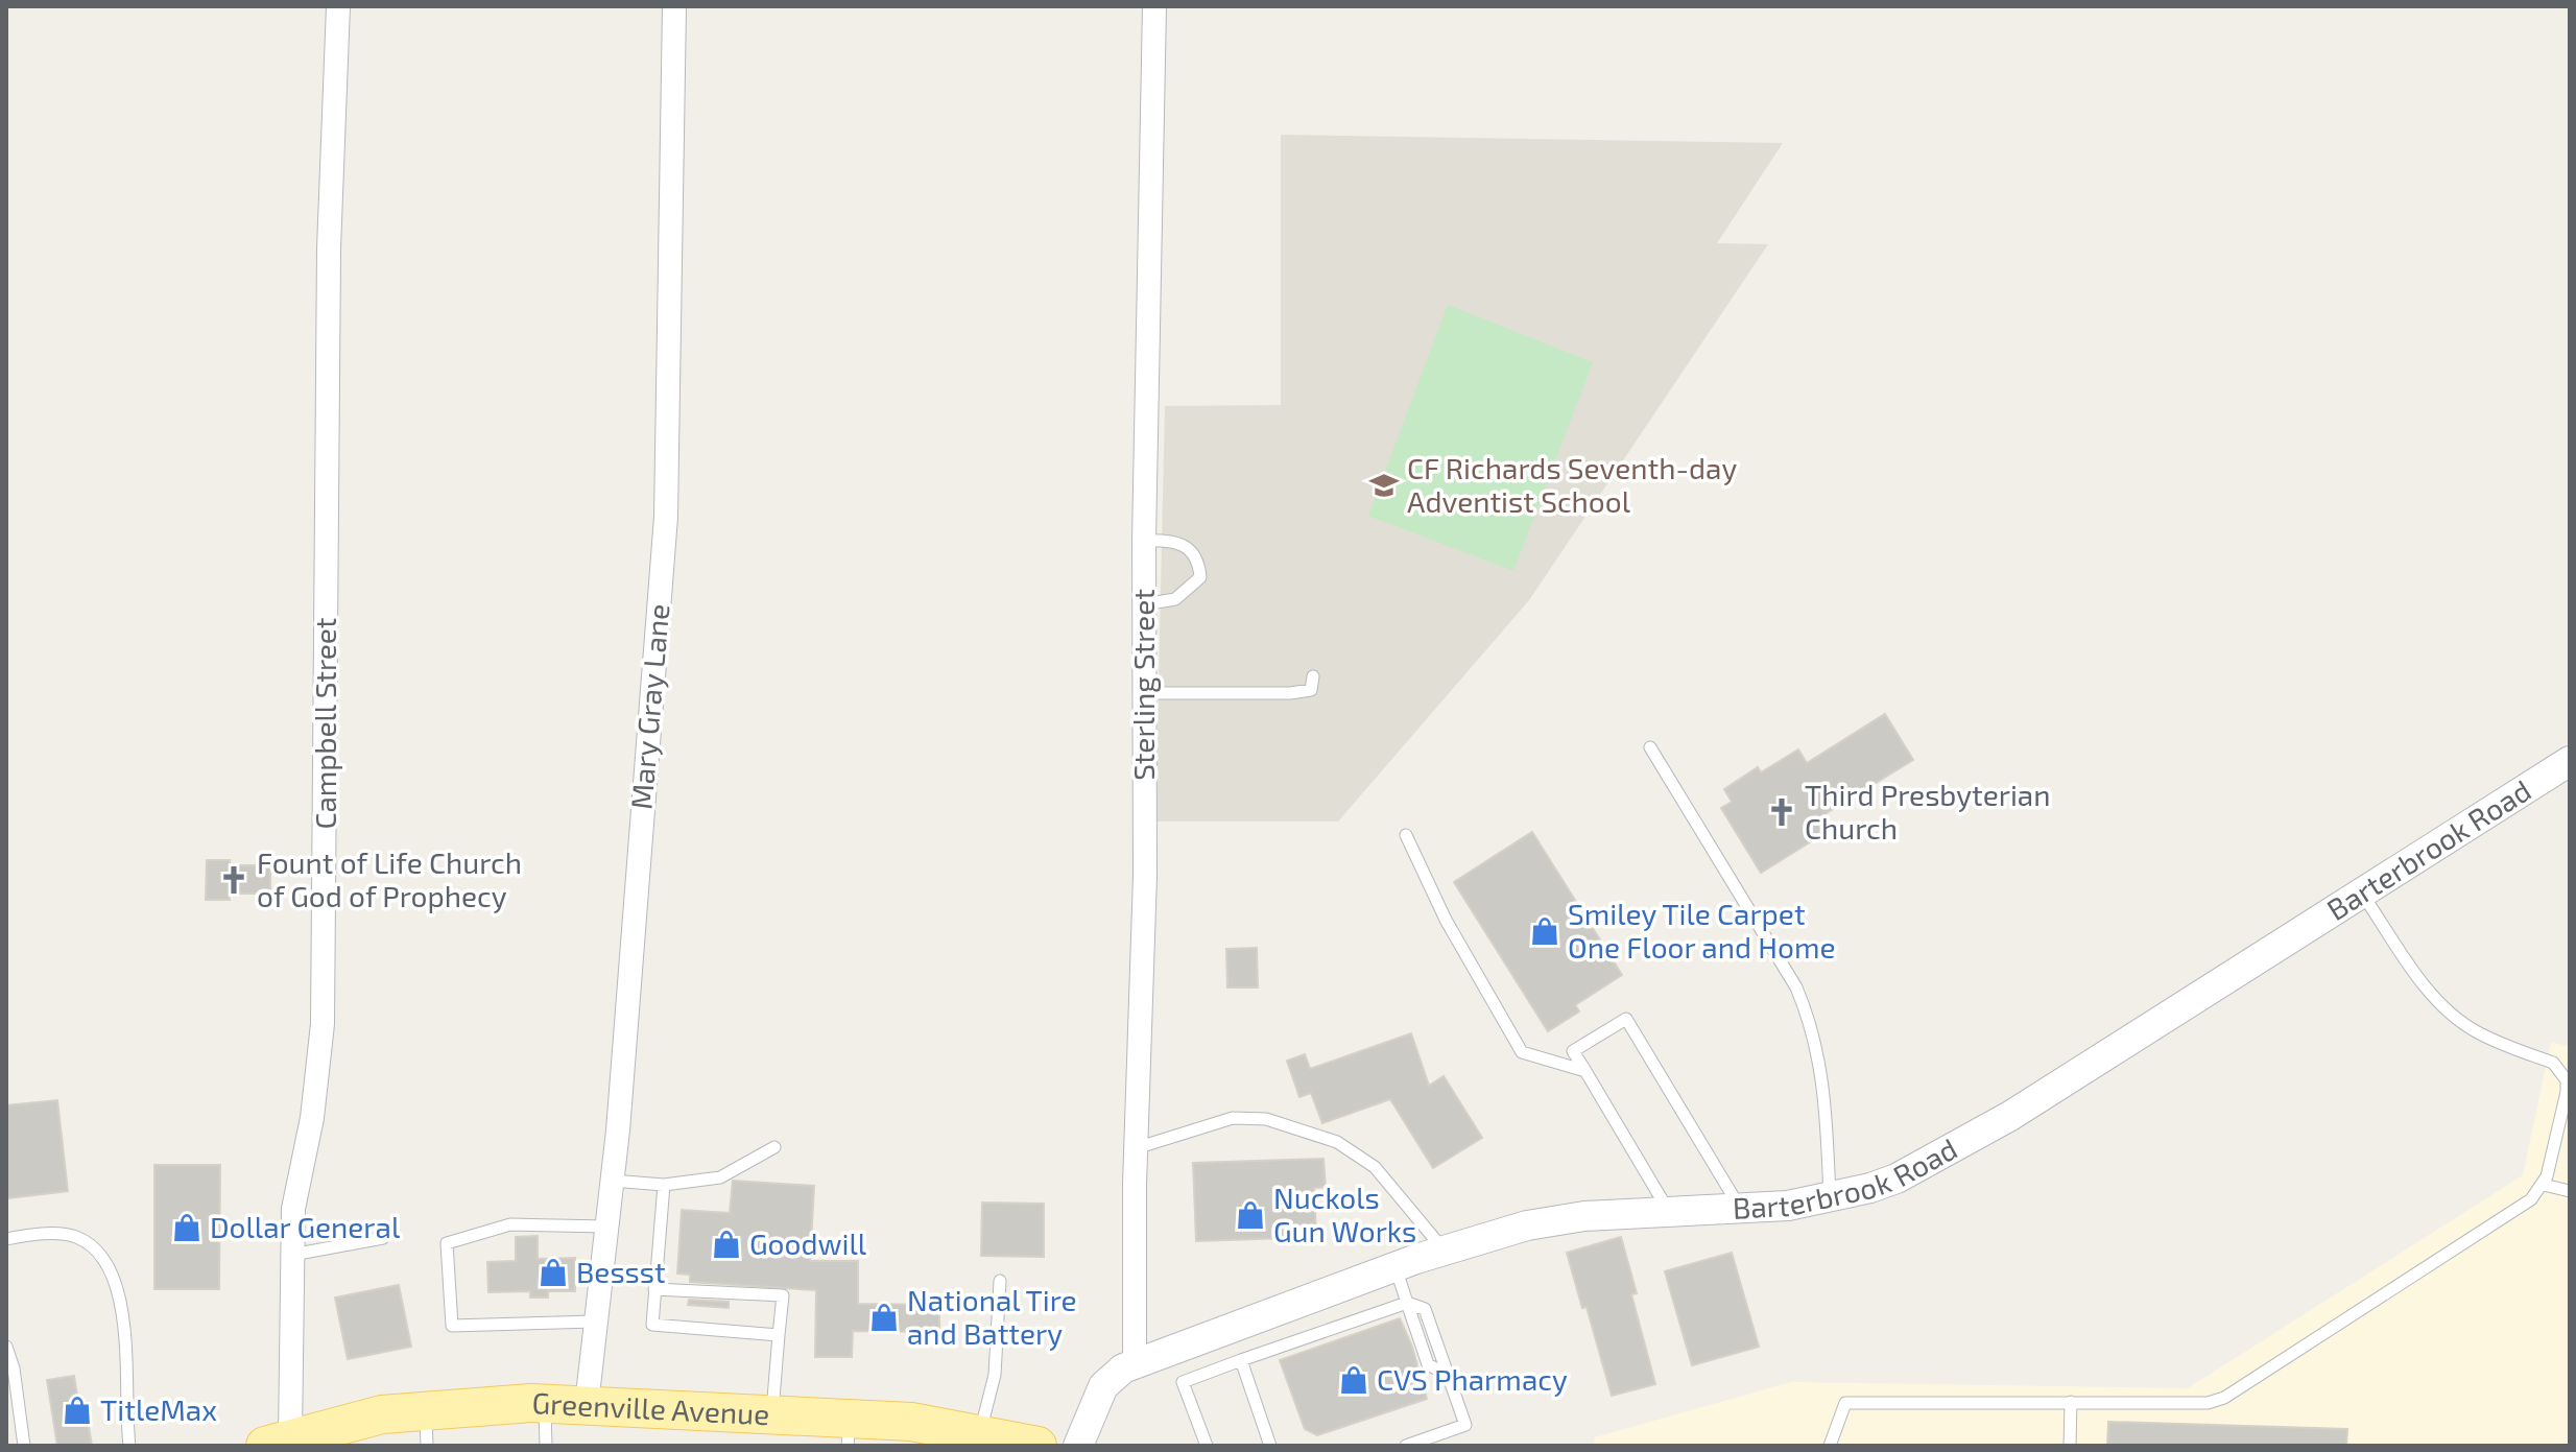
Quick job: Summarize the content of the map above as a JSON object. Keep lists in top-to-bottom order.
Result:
{
  "streets": {
    "main road": ["Greenville Avenue"],
    "street": [
      "Sterling Street",
      "Mary Gray Lane",
      "Campbell Street",
      "Barterbrook Road"
    ]
  },
  "crossings": [
    ["Sterling Street", "Barterbrook Road"],
    ["Mary Gray Lane", "Greenville Avenue"],
    ["Campbell Street", "Greenville Avenue"]
  ],
  "places": {
    "school or university": ["CF Richards Seventh-day Adventist School"],
    "church": ["Third Presbyterian Church", "Fount of Life Church of God of Prophecy"],
    "shop": [
      "Smiley Tile Carpet One Floor and Home",
      "Nuckols Gun Works",
      "Dollar General",
      "Goodwill",
      "Bessst",
      "National Tire and Battery",
      "CVS Pharmacy",
      "TitleMax"
    ]
  }
}
